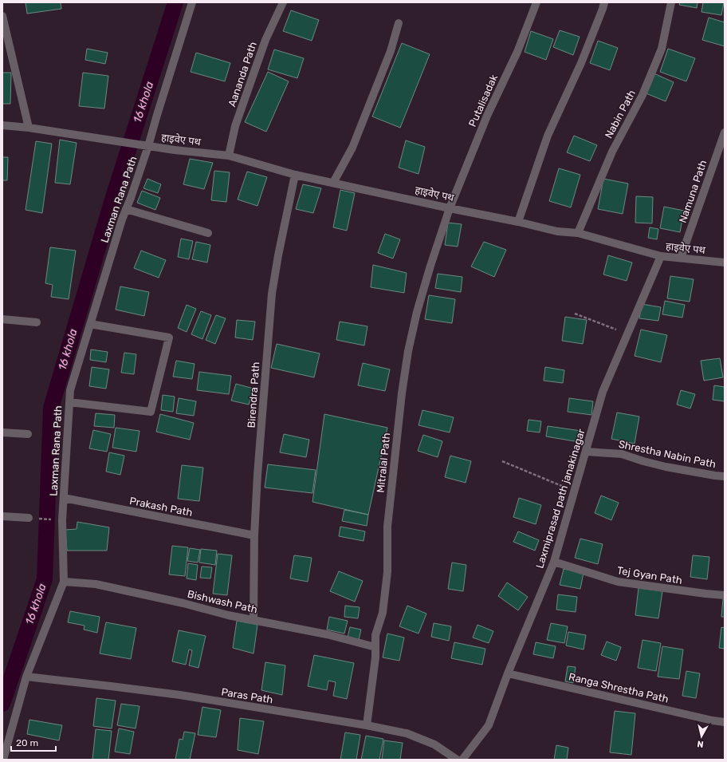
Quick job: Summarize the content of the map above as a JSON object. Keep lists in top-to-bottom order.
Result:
{
  "streets": {
    "street": [
      "Aananda Path",
      "Putalisadak",
      "Nabin Path",
      "हाइवेए पथ",
      "Namuna Path",
      "Laxman Rana Path",
      "Birendra Path",
      "Shrestha Nabin Path",
      "Mitralal Path",
      "Laxmiprasad path janakinagar",
      "Prakash Path",
      "Tej Gyan Path",
      "Bishwash Path",
      "Ranga Shrestha Path",
      "Paras Path"
    ]
  },
  "crossings": [
    ["Aananda Path", "हाइवेए पथ"],
    ["Putalisadak", "हाइवेए पथ"],
    ["Putalisadak", "Mitralal Path"],
    ["Nabin Path", "हाइवेए पथ"],
    ["हाइवेए पथ", "Namuna Path"],
    ["हाइवेए पथ", "Laxman Rana Path"],
    ["हाइवेए पथ", "Birendra Path"],
    ["हाइवेए पथ", "Mitralal Path"],
    ["हाइवेए पथ", "Laxmiprasad path janakinagar"],
    ["Laxman Rana Path", "Prakash Path"],
    ["Laxman Rana Path", "Bishwash Path"],
    ["Laxman Rana Path", "Paras Path"],
    ["Birendra Path", "Prakash Path"],
    ["Birendra Path", "Bishwash Path"],
    ["Shrestha Nabin Path", "Laxmiprasad path janakinagar"],
    ["Mitralal Path", "Bishwash Path"],
    ["Mitralal Path", "Paras Path"],
    ["Laxmiprasad path janakinagar", "Tej Gyan Path"],
    ["Laxmiprasad path janakinagar", "Ranga Shrestha Path"]
  ],
  "water": ["16 khola"],
  "scale_bar": "20 m",
  "north": "bottom"
}
